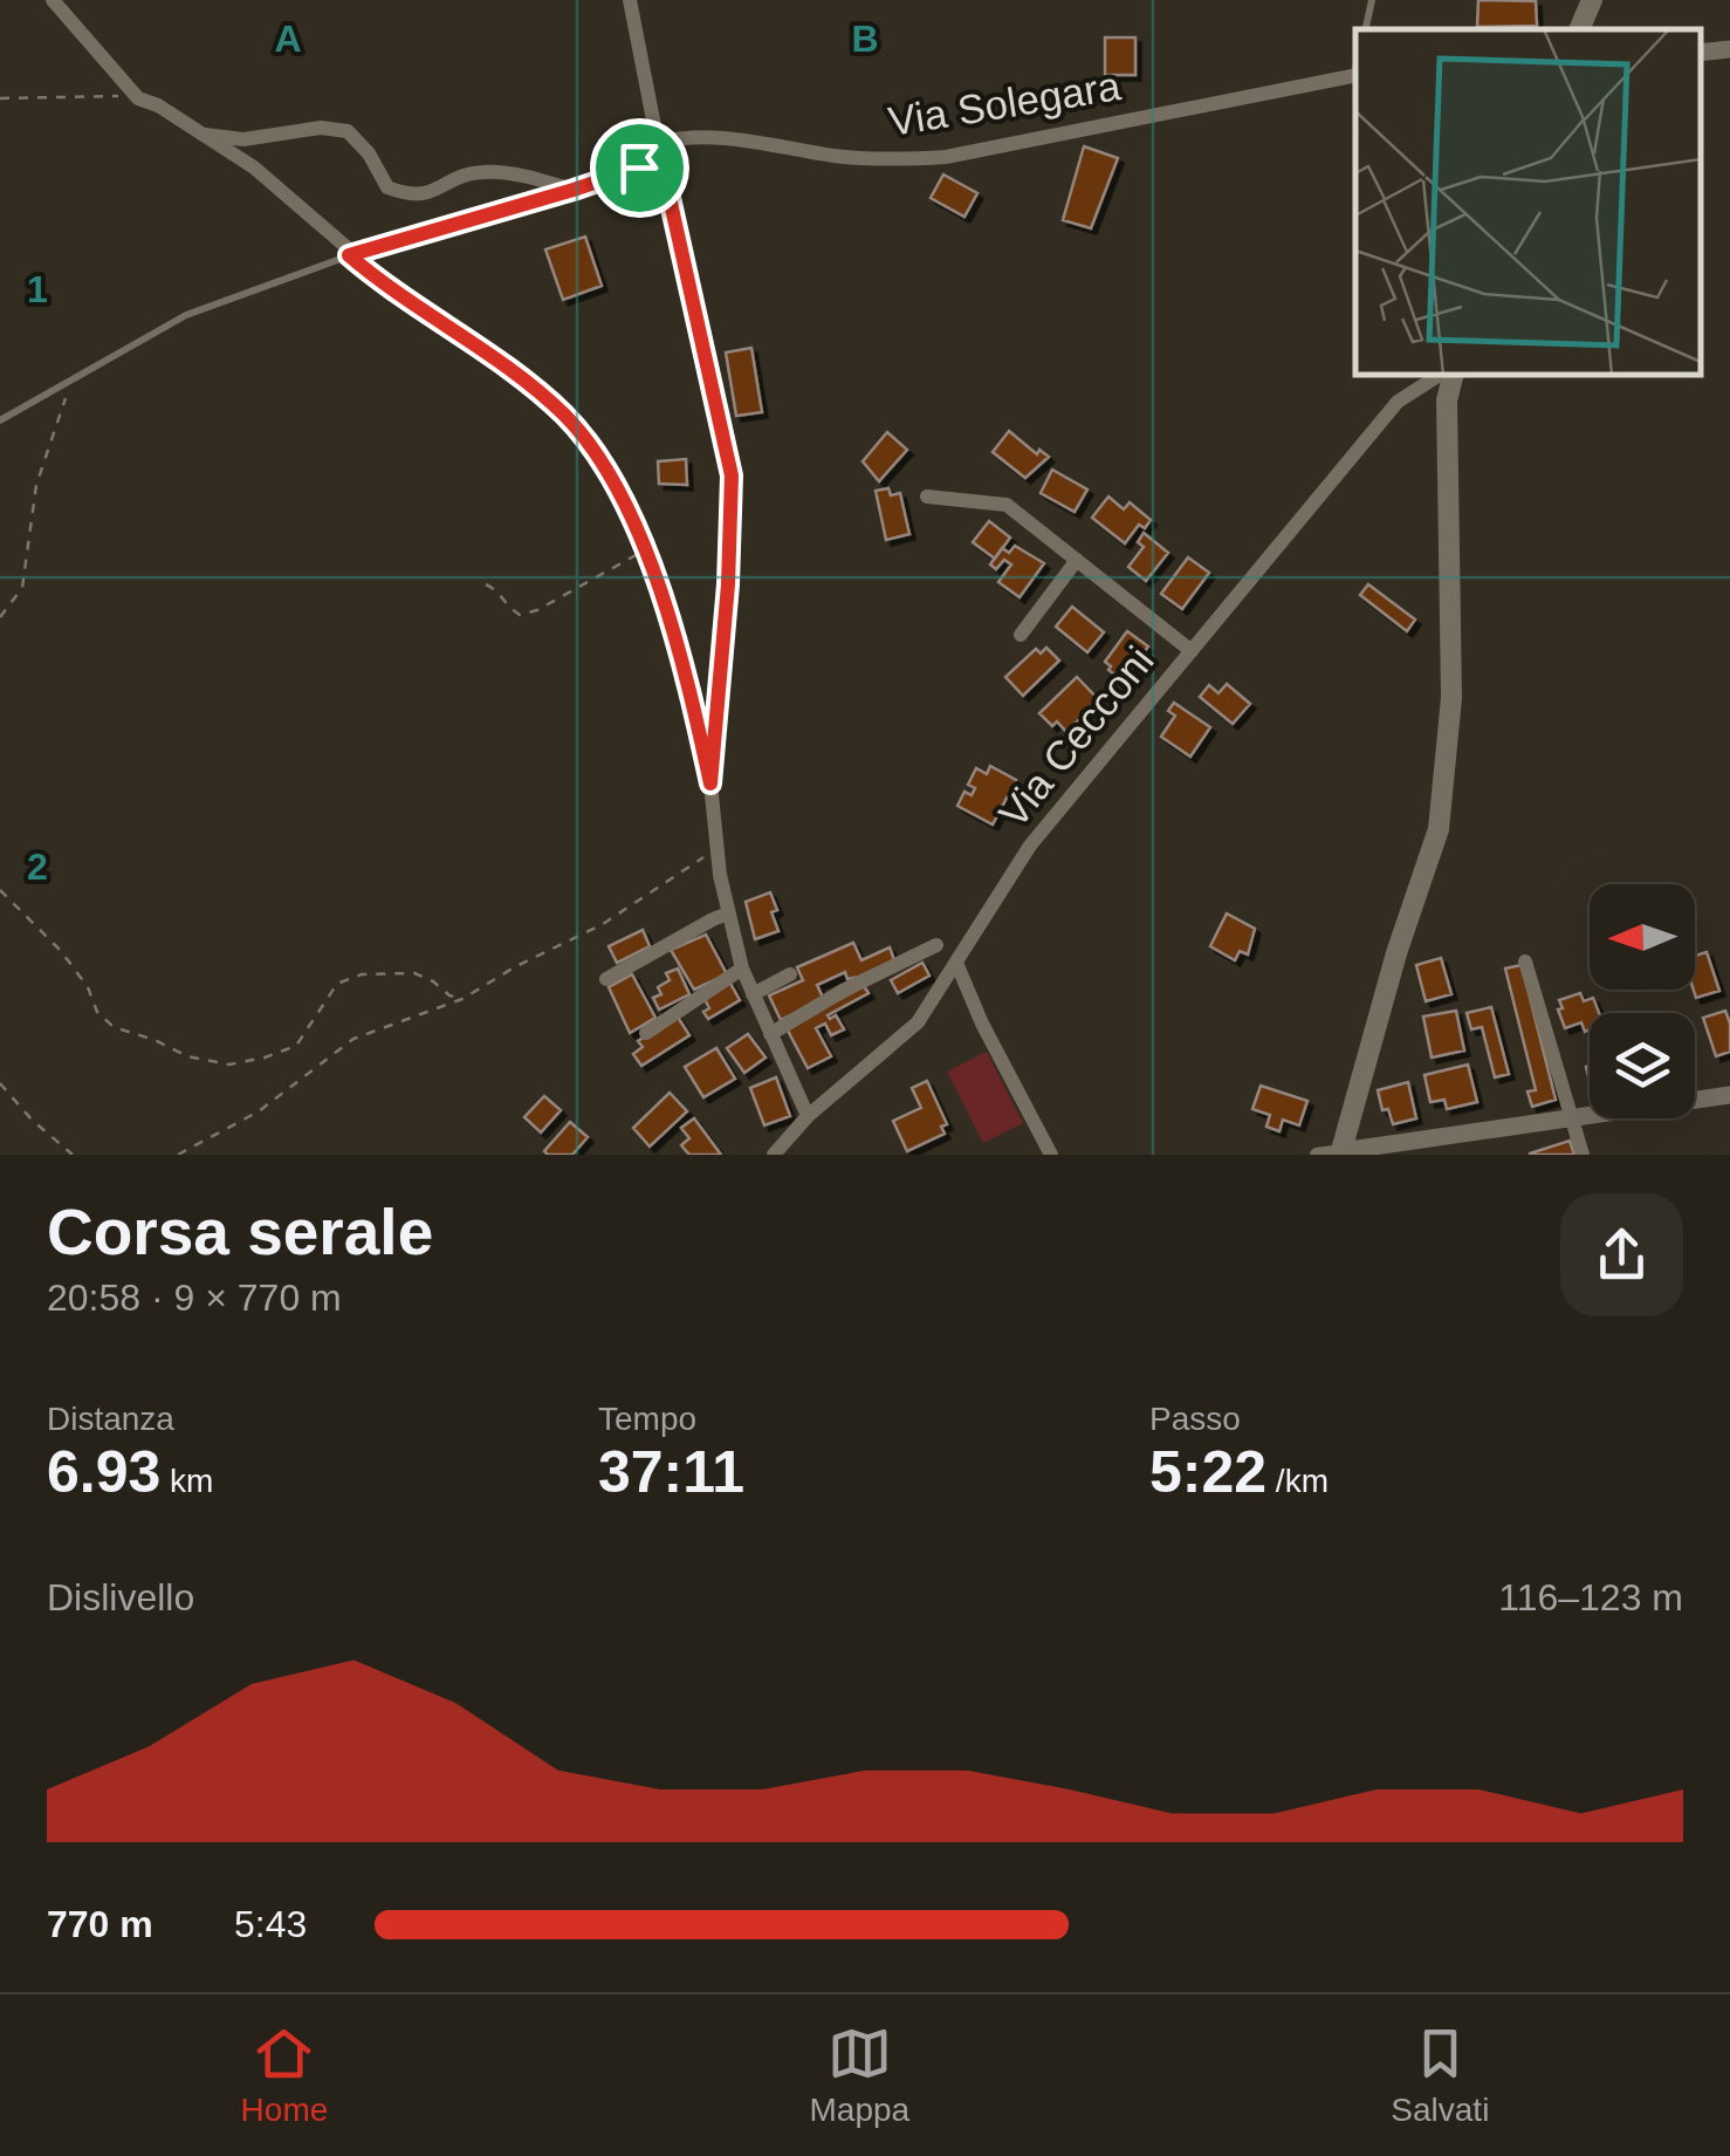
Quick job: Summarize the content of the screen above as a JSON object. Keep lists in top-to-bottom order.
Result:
{
  "streets": {
    "street": ["Via Solegara", "Via Cecconi"]
  },
  "north": "left",
  "page": {
    "heading": ["Corsa serale", "20:58 · 9 × 770 m"],
    "stats": [
      ["Distanza", "6.93 km"],
      ["Tempo", "37:11"],
      ["Passo", "5:22 /km"]
    ],
    "chart": ["Dislivello", "116–123 m"],
    "list": [
      {
        "name": "770 m",
        "note": "5:43"
      }
    ],
    "tabs": ["Home", "Mappa", "Salvati"]
  },
  "grid": {
    "columns": ["A", "B"],
    "rows": ["1", "2"]
  }
}
